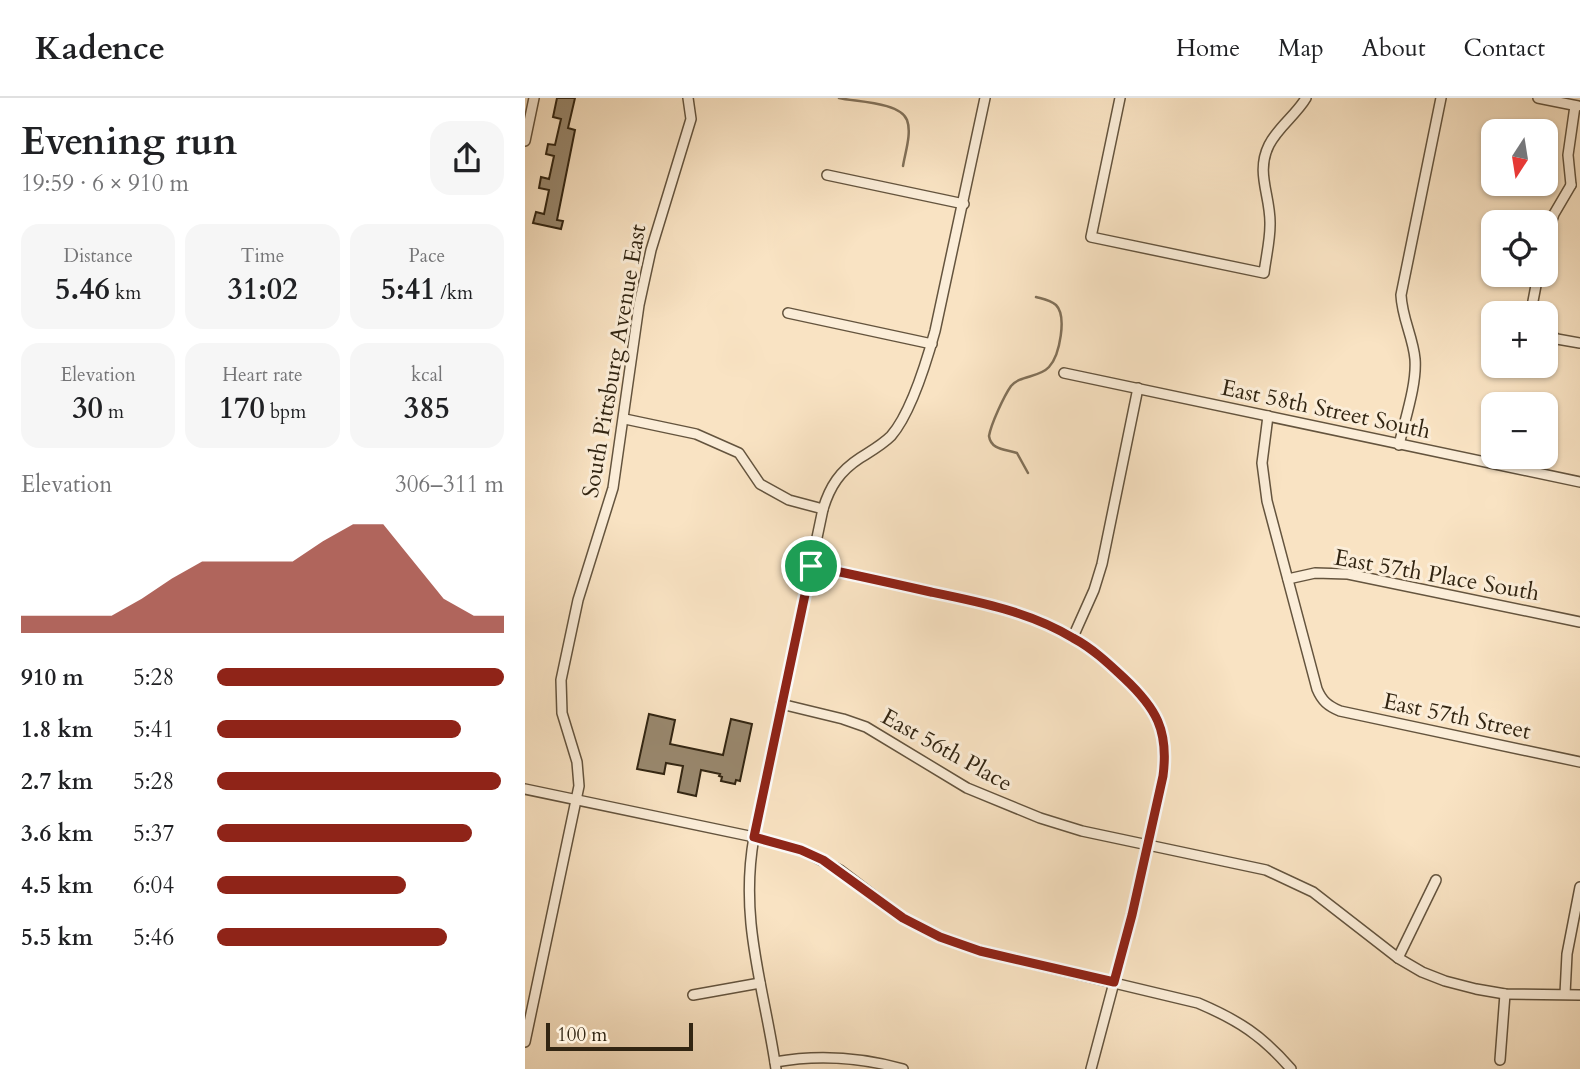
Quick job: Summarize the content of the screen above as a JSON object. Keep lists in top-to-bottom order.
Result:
{
  "streets": {
    "street": [
      "South Pittsburg Avenue East",
      "East 58th Street South",
      "East 57th Place South",
      "East 57th Street",
      "East 56th Place"
    ]
  },
  "crossings": [
    ["East 57th Place South", "East 57th Street"]
  ],
  "scale_bar": "100 m",
  "north": "bottom",
  "page": {
    "header": "Kadence",
    "nav": [
      "Home",
      "Map",
      "About",
      "Contact"
    ],
    "heading": ["Evening run", "19:59 · 6 × 910 m"],
    "map_buttons": ["+", "−"],
    "stats": [
      ["Distance", "5.46 km"],
      ["Time", "31:02"],
      ["Pace", "5:41 /km"],
      ["Elevation", "30 m"],
      ["Heart rate", "170 bpm"],
      ["kcal", "385"]
    ],
    "chart": ["Elevation", "306–311 m"],
    "list": [
      {
        "name": "910 m",
        "note": "5:28"
      },
      {
        "name": "1.8 km",
        "note": "5:41"
      },
      {
        "name": "2.7 km",
        "note": "5:28"
      },
      {
        "name": "3.6 km",
        "note": "5:37"
      },
      {
        "name": "4.5 km",
        "note": "6:04"
      },
      {
        "name": "5.5 km",
        "note": "5:46"
      }
    ],
    "scale": "100 m"
  }
}
